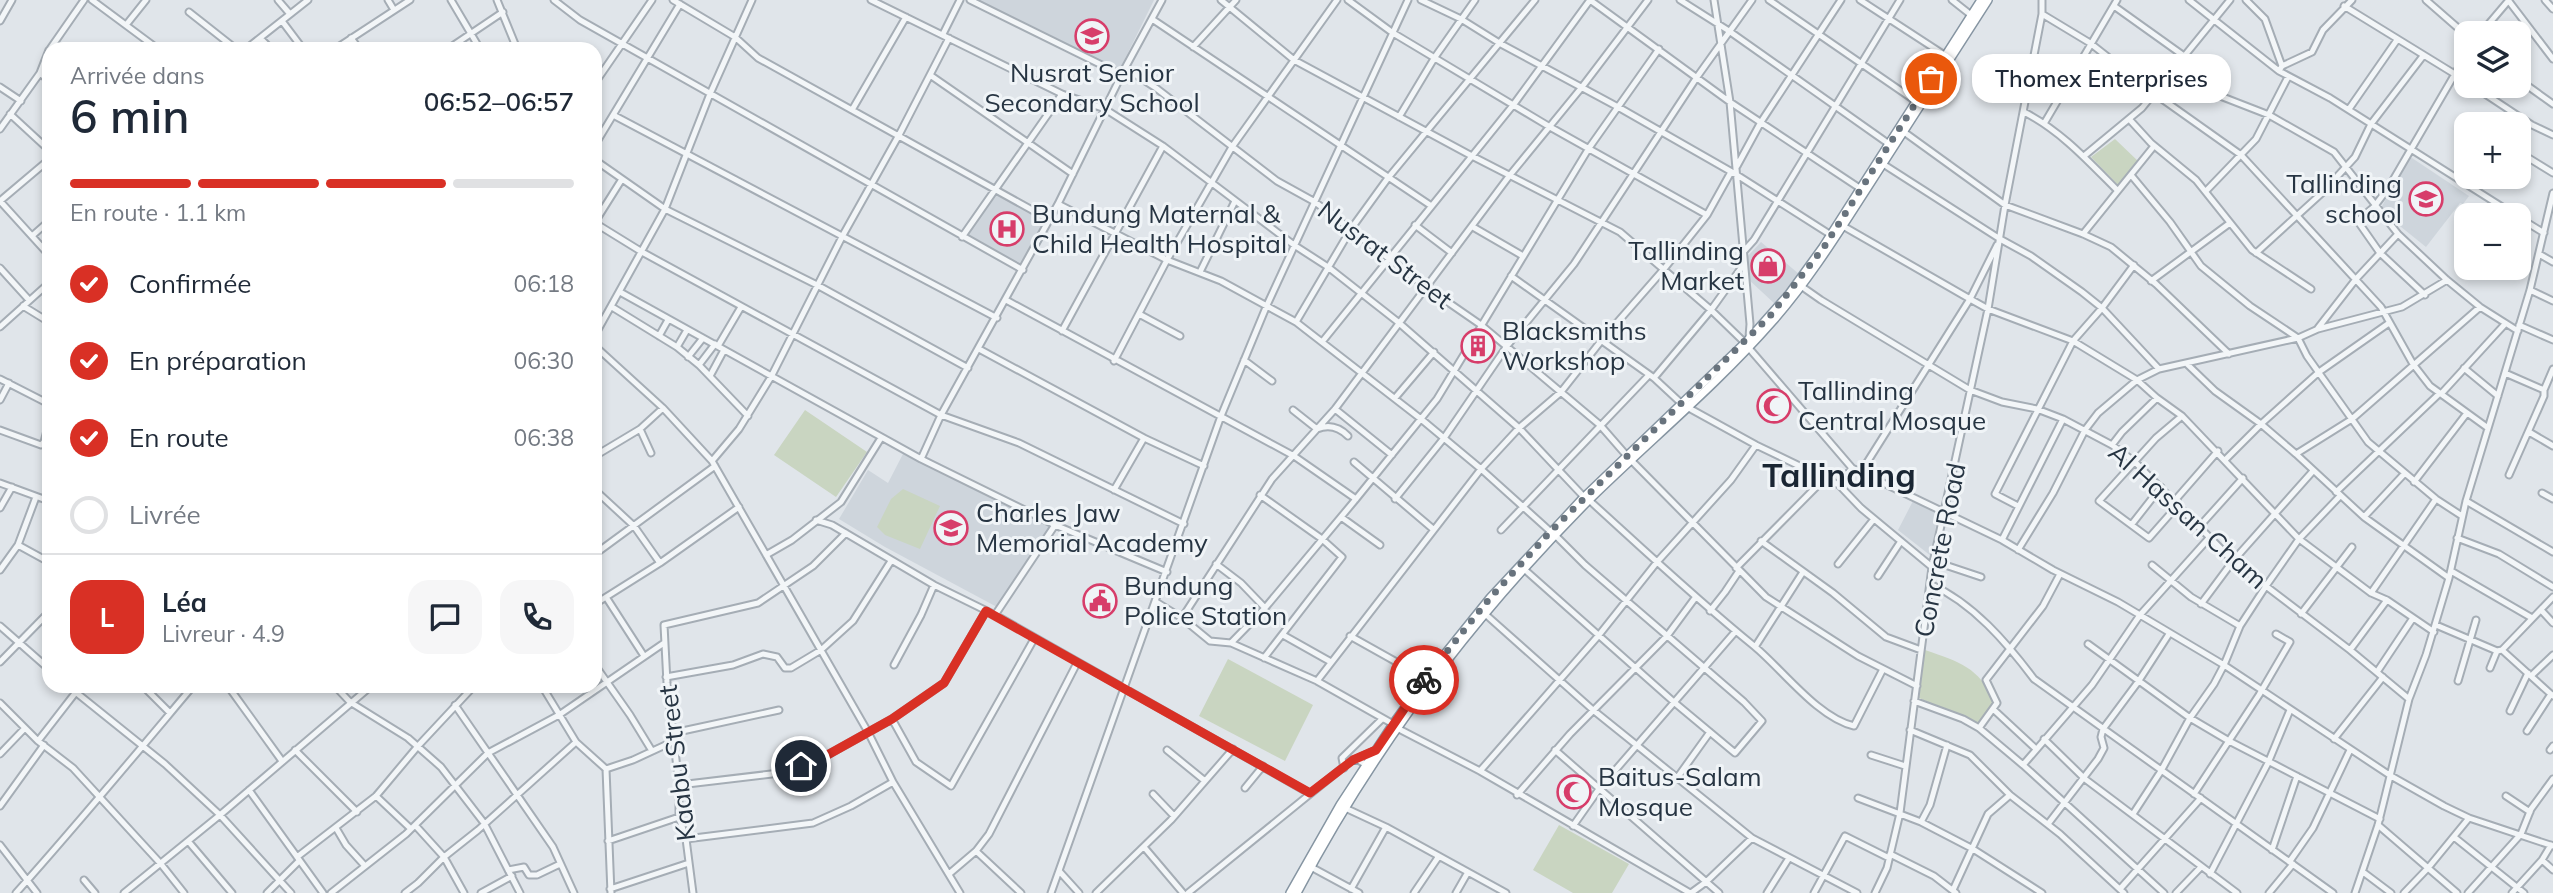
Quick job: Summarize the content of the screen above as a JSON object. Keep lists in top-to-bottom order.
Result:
{
  "streets": {
    "street": [
      "Nusrat Street",
      "Al Hassan Cham",
      "Concrete Road",
      "Kaabu Street"
    ]
  },
  "crossings": [
    ["Nusrat Street", "Concrete Road"],
    ["Al Hassan Cham", "Concrete Road"]
  ],
  "districts": ["Tallinding"],
  "places": {
    "school or university": ["Nusrat Senior Secondary School", "Tallinding school", "Charles Jaw Memorial Academy"],
    "other": ["Thomex Enterprises"],
    "hospital": ["Bundung Maternal & Child Health Hospital"],
    "shop": ["Tallinding Market"],
    "building": ["Blacksmiths Workshop"],
    "mosque": ["Tallinding Central Mosque", "Baitus-Salam Mosque"],
    "public building": ["Bundung Police Station"]
  },
  "page": {
    "map_buttons": ["+", "−"],
    "heading": ["6 min", "Arrivée dans", "06:52–06:57"],
    "panel": ["Léa", "Livreur · 4.9"],
    "bubble": "Thomex Enterprises",
    "bar": "En route · 1.1 km",
    "list": [
      ["Confirmée", "06:18"],
      ["En préparation", "06:30"],
      ["En route", "06:38"],
      "Livrée"
    ],
    "round": "L"
  }
}
